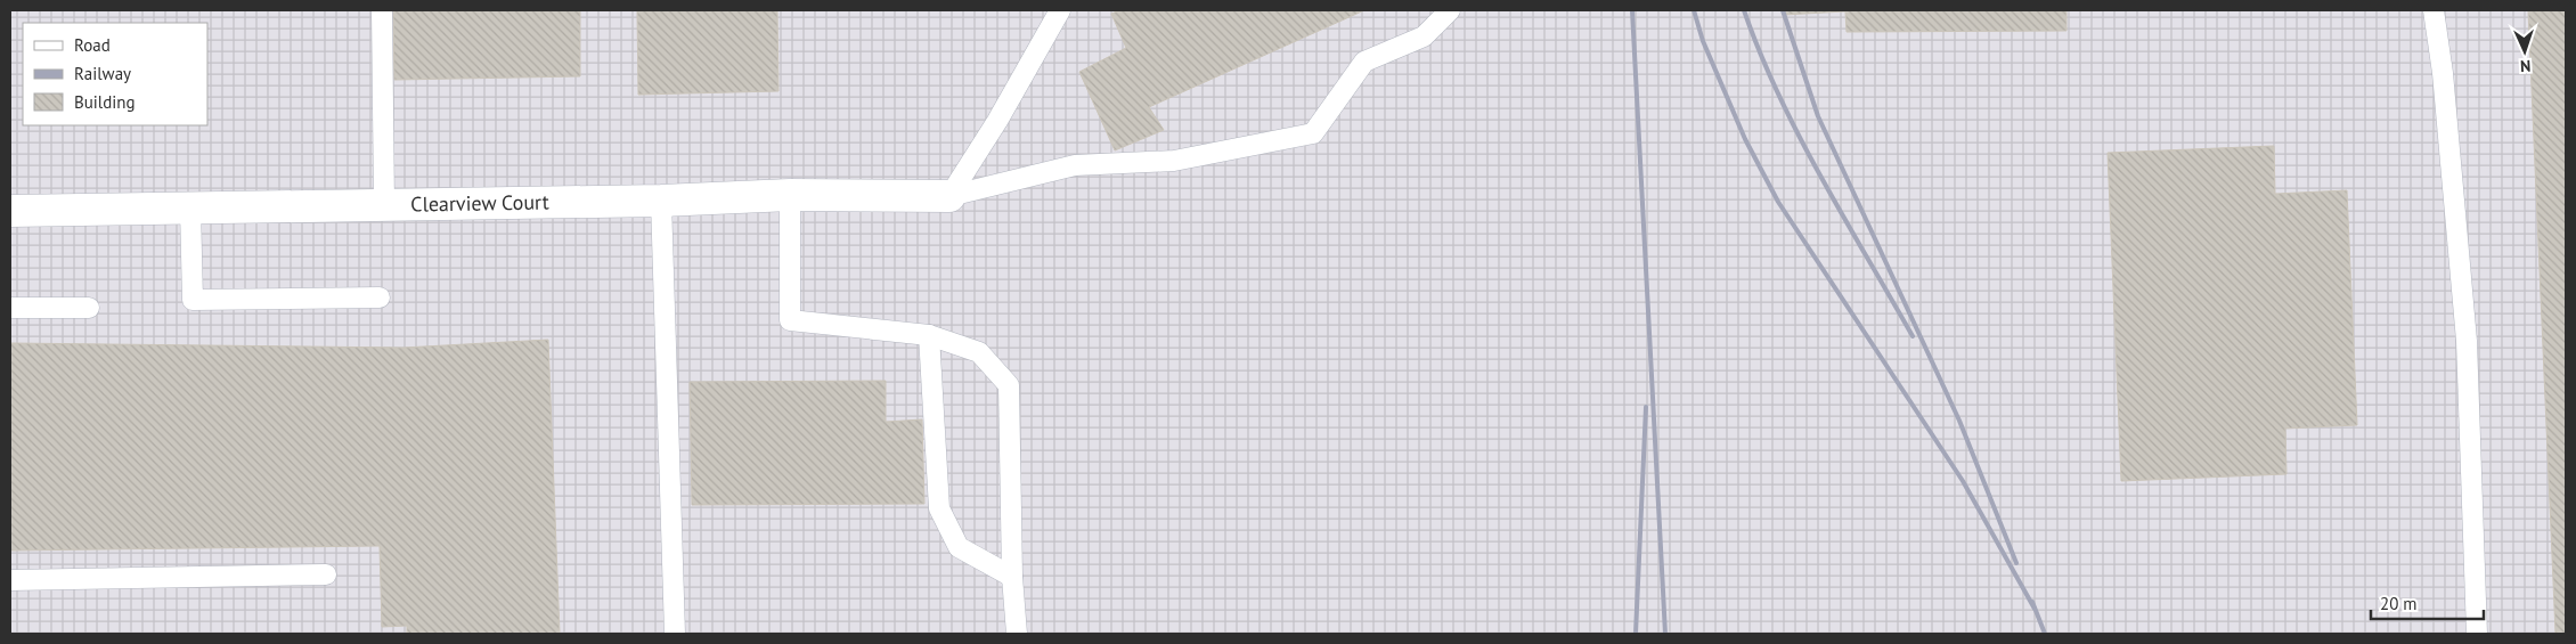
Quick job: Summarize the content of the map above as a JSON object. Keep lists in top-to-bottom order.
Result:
{
  "streets": {
    "street": ["Clearview Court"]
  },
  "legend": ["Road", "Railway", "Building"],
  "scale_bar": "20 m",
  "north": "bottom"
}
